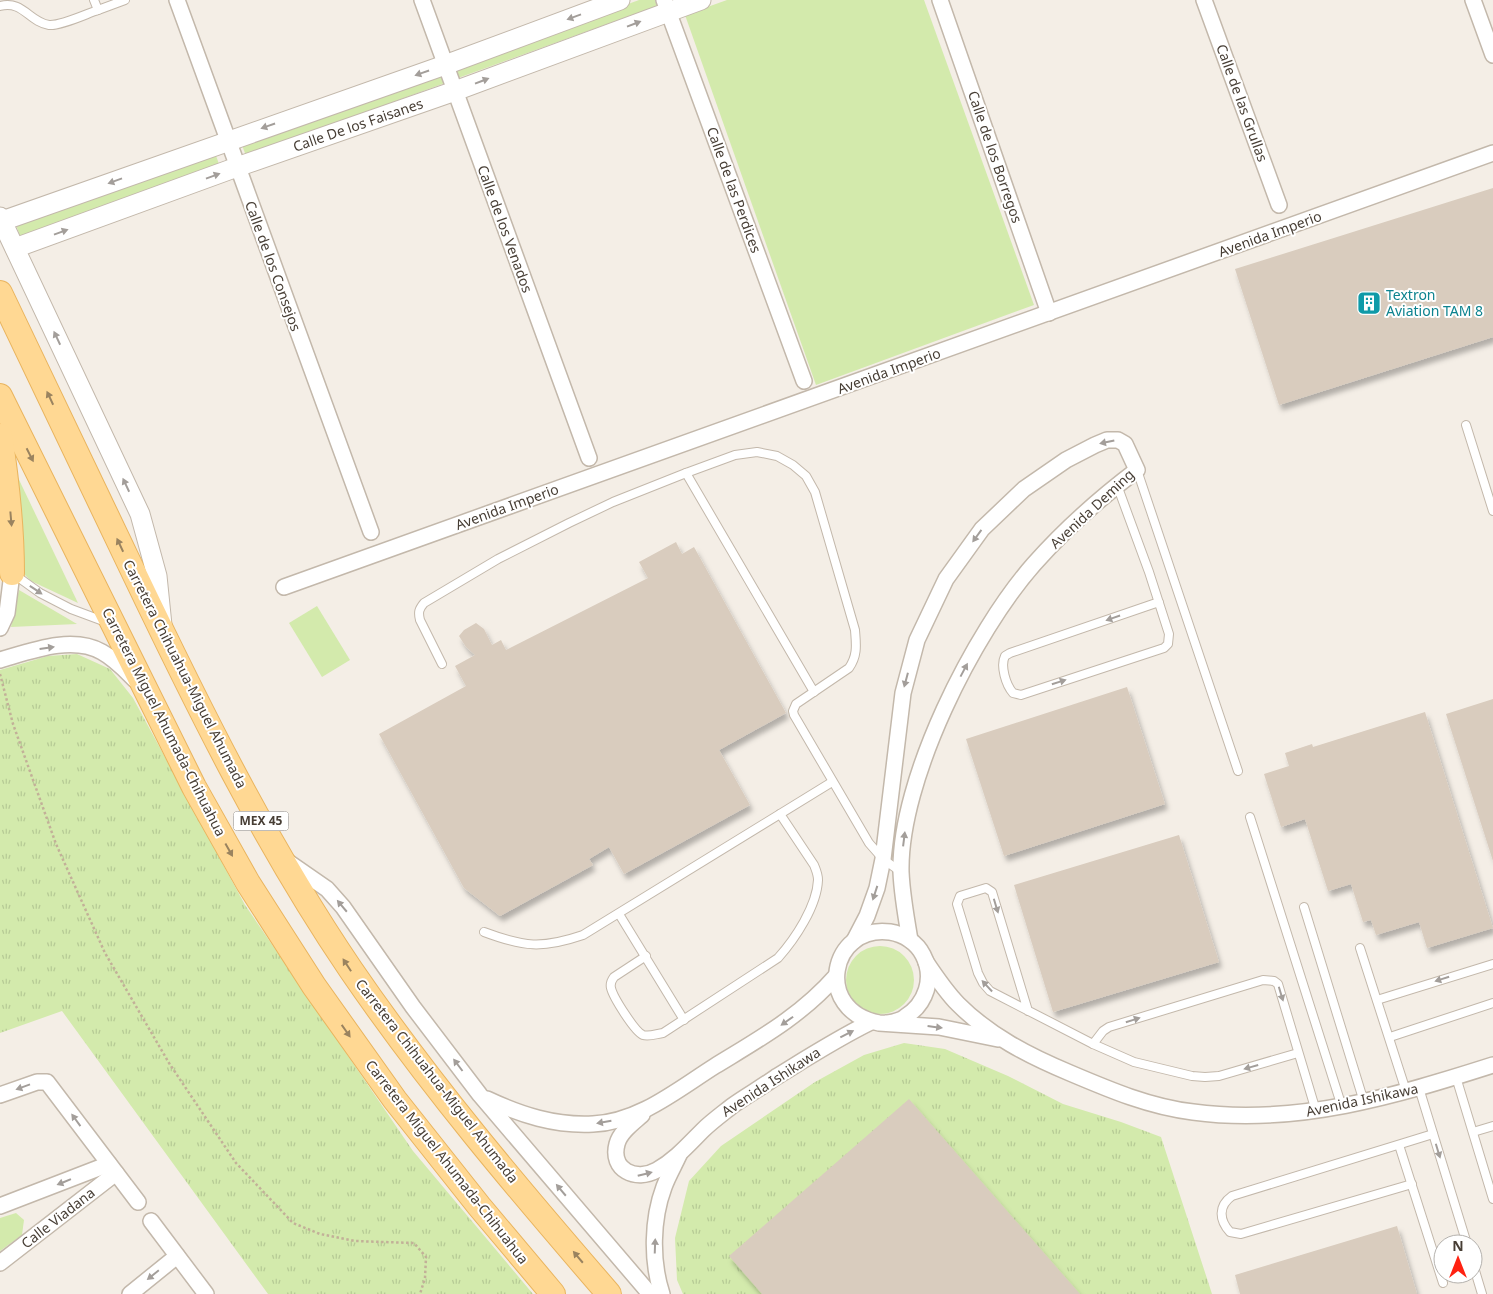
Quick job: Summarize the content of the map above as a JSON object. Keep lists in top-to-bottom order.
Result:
{
  "streets": {
    "main road": ["Carretera Chihuahua-Miguel Ahumada", "Carretera Miguel Ahumada-Chihuahua", "MEX 45"],
    "street": [
      "Calle de las Grullas",
      "Calle De los Faisanes",
      "Calle de los Borregos",
      "Calle de las Perdices",
      "Calle de los Venados",
      "Avenida Imperio",
      "Calle de los Consejos",
      "Avenida Deming",
      "Avenida Ishikawa",
      "Calle Viadana"
    ]
  },
  "crossings": [
    ["Calle De los Faisanes", "Calle de las Perdices"],
    ["Calle De los Faisanes", "Calle de los Venados"],
    ["Calle De los Faisanes", "Calle de los Consejos"],
    ["Calle de los Borregos", "Avenida Imperio"],
    ["Avenida Deming", "Avenida Ishikawa"]
  ],
  "one_way": ["Carretera Chihuahua-Miguel Ahumada", "Carretera Miguel Ahumada-Chihuahua"],
  "places": {
    "building": ["Textron Aviation TAM 8"]
  },
  "north": "top"
}
